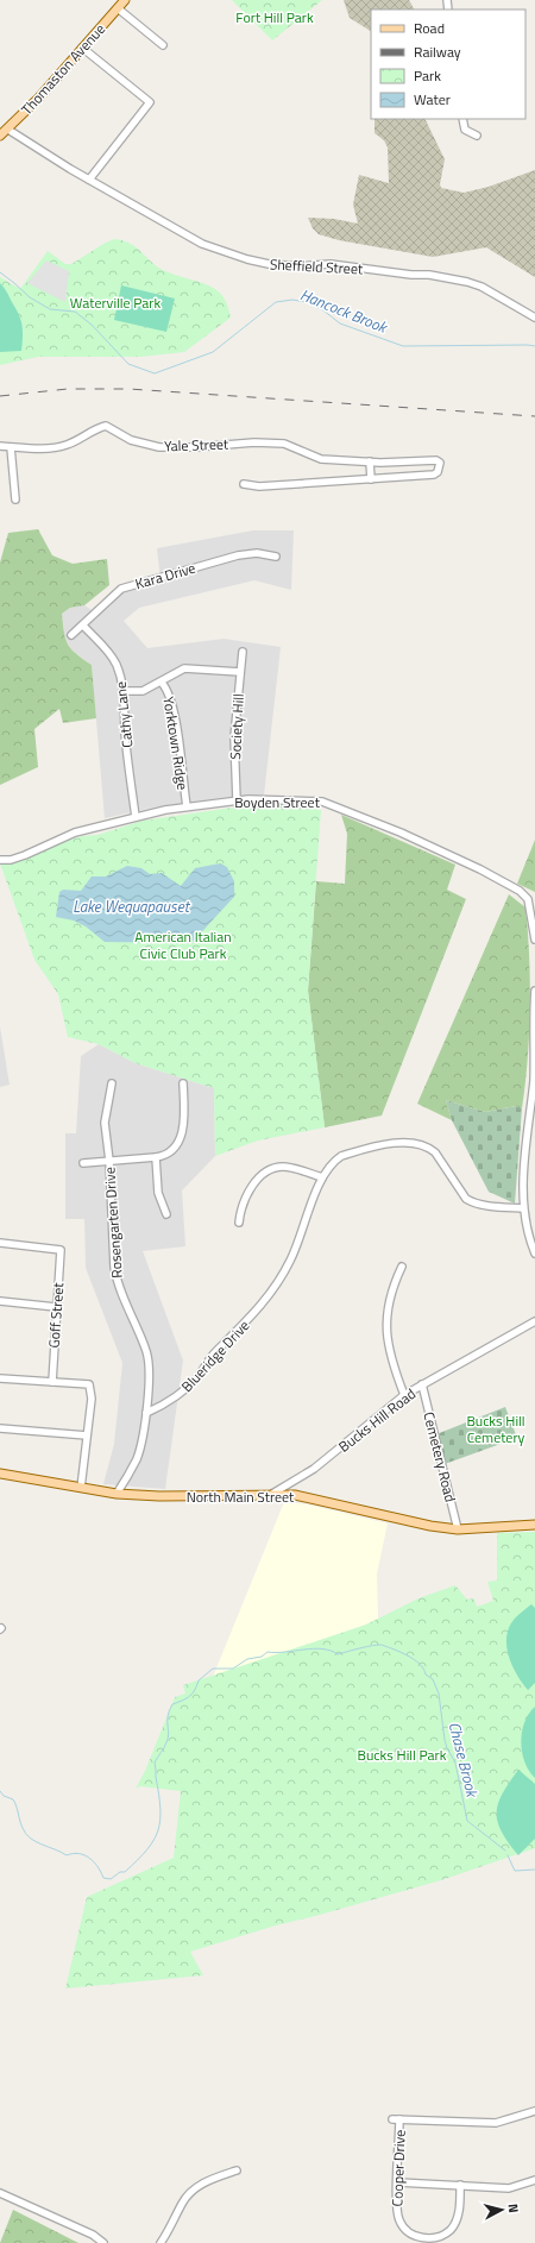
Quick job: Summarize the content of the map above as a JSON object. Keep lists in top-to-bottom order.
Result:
{
  "streets": {
    "main road": ["Thomaston Avenue", "North Main Street"],
    "street": [
      "Sheffield Street",
      "Yale Street",
      "Kara Drive",
      "Cathy Lane",
      "Society Hill",
      "Yorktown Ridge",
      "Boyden Street",
      "Rosengarten Drive",
      "Goff Street",
      "Blueridge Drive",
      "Bucks Hill Road",
      "Cemetery Road",
      "Cooper Drive"
    ]
  },
  "crossings": [
    ["Thomaston Avenue", "Sheffield Street"],
    ["Kara Drive", "Cathy Lane"],
    ["Cathy Lane", "Boyden Street"],
    ["Society Hill", "Boyden Street"],
    ["Yorktown Ridge", "Boyden Street"],
    ["Rosengarten Drive", "Blueridge Drive"],
    ["Rosengarten Drive", "North Main Street"],
    ["Bucks Hill Road", "Cemetery Road"],
    ["Bucks Hill Road", "North Main Street"],
    ["Cemetery Road", "North Main Street"]
  ],
  "water": ["Hancock Brook", "Lake Wequapauset", "Chase Brook"],
  "parks": [
    "Fort Hill Park",
    "Waterville Park",
    "American Italian Civic Club Park",
    "Bucks Hill Cemetery",
    "Bucks Hill Park"
  ],
  "legend": [
    "Road",
    "Railway",
    "Park",
    "Water"
  ],
  "north": "right"
}
